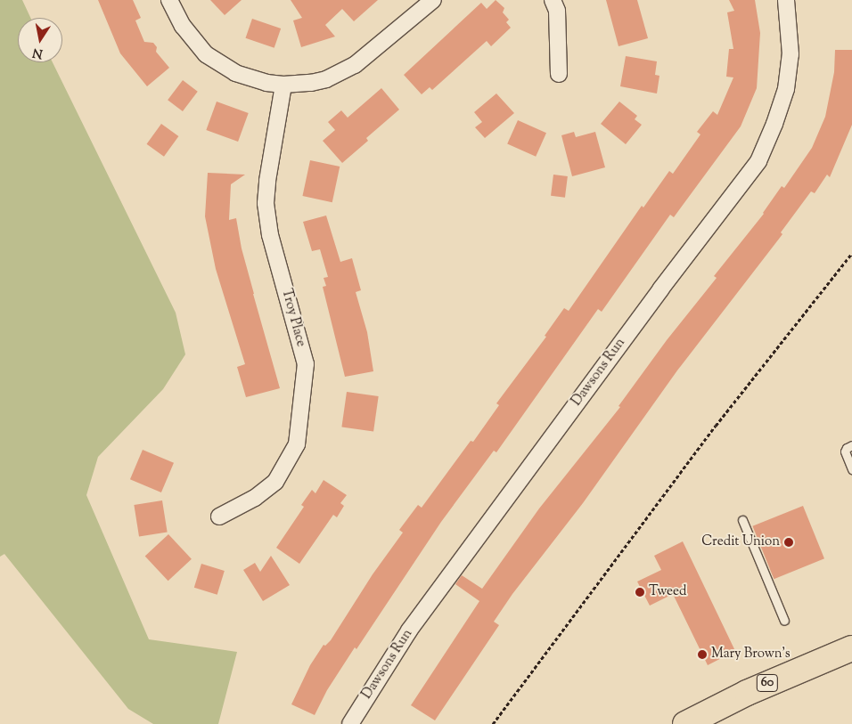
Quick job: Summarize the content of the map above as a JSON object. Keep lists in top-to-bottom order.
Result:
{
  "streets": {
    "main road": ["60"],
    "street": ["Troy Place", "Dawsons Run"]
  },
  "places": ["Credit Union", "Tweed", "Mary Brown's"],
  "north": "bottom"
}
